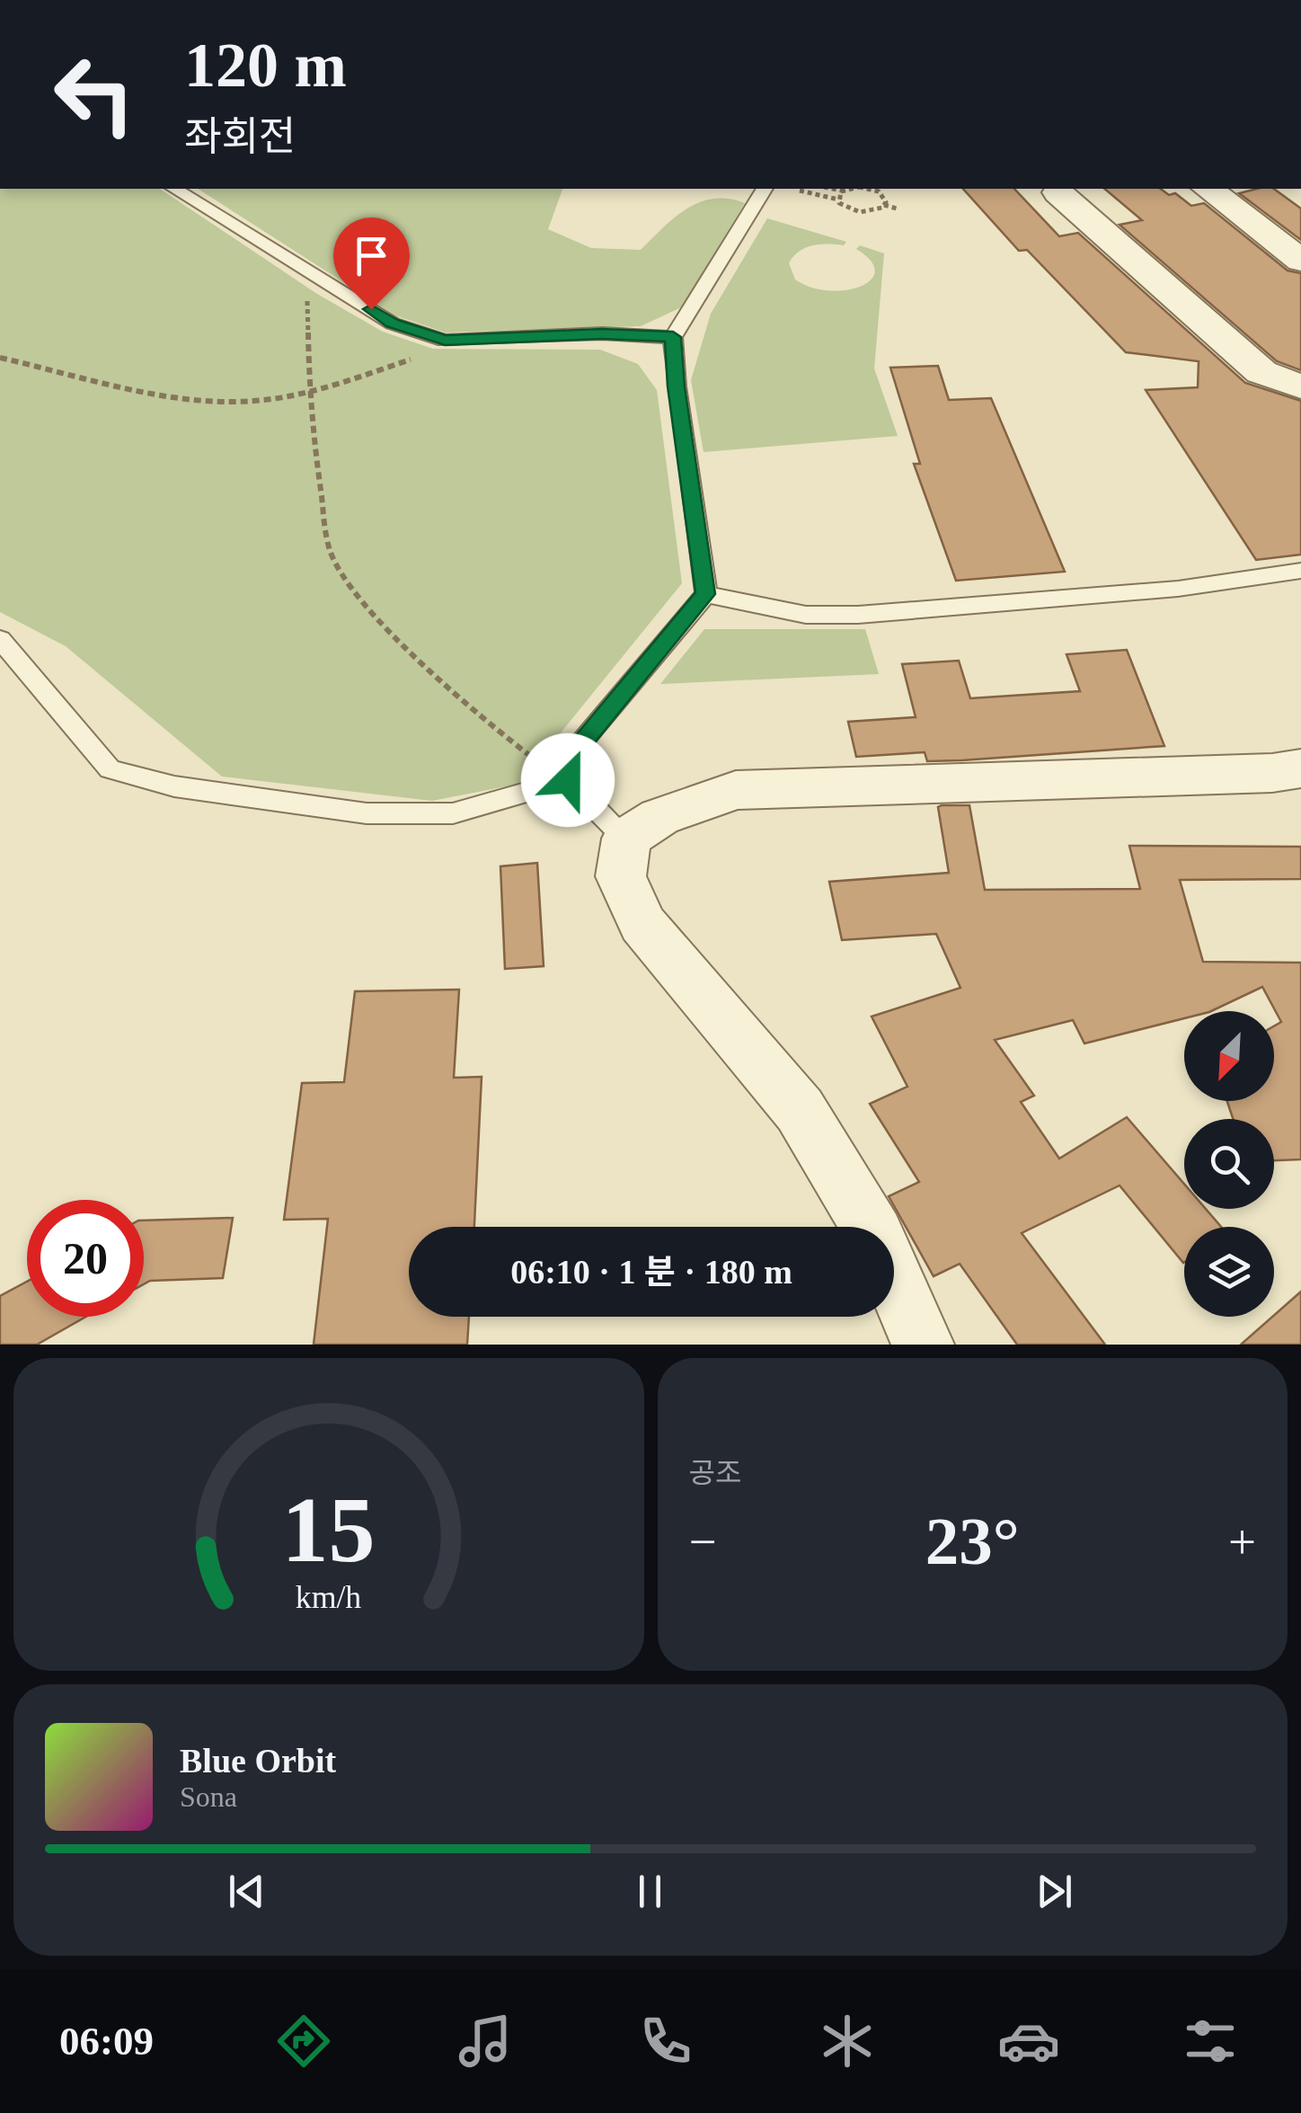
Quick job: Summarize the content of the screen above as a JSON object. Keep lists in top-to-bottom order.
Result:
{
  "north": "bottom left",
  "page": {
    "turn": ["120 m", "좌회전"],
    "limit": "20",
    "trip": "06:10 · 1 분 · 180 m",
    "tile": "공조",
    "heat": ["−", "23°", "+"],
    "song": ["Blue Orbit", "Sona"],
    "tabs": "06:09",
    "gauge": ["15", "km/h"]
  }
}
